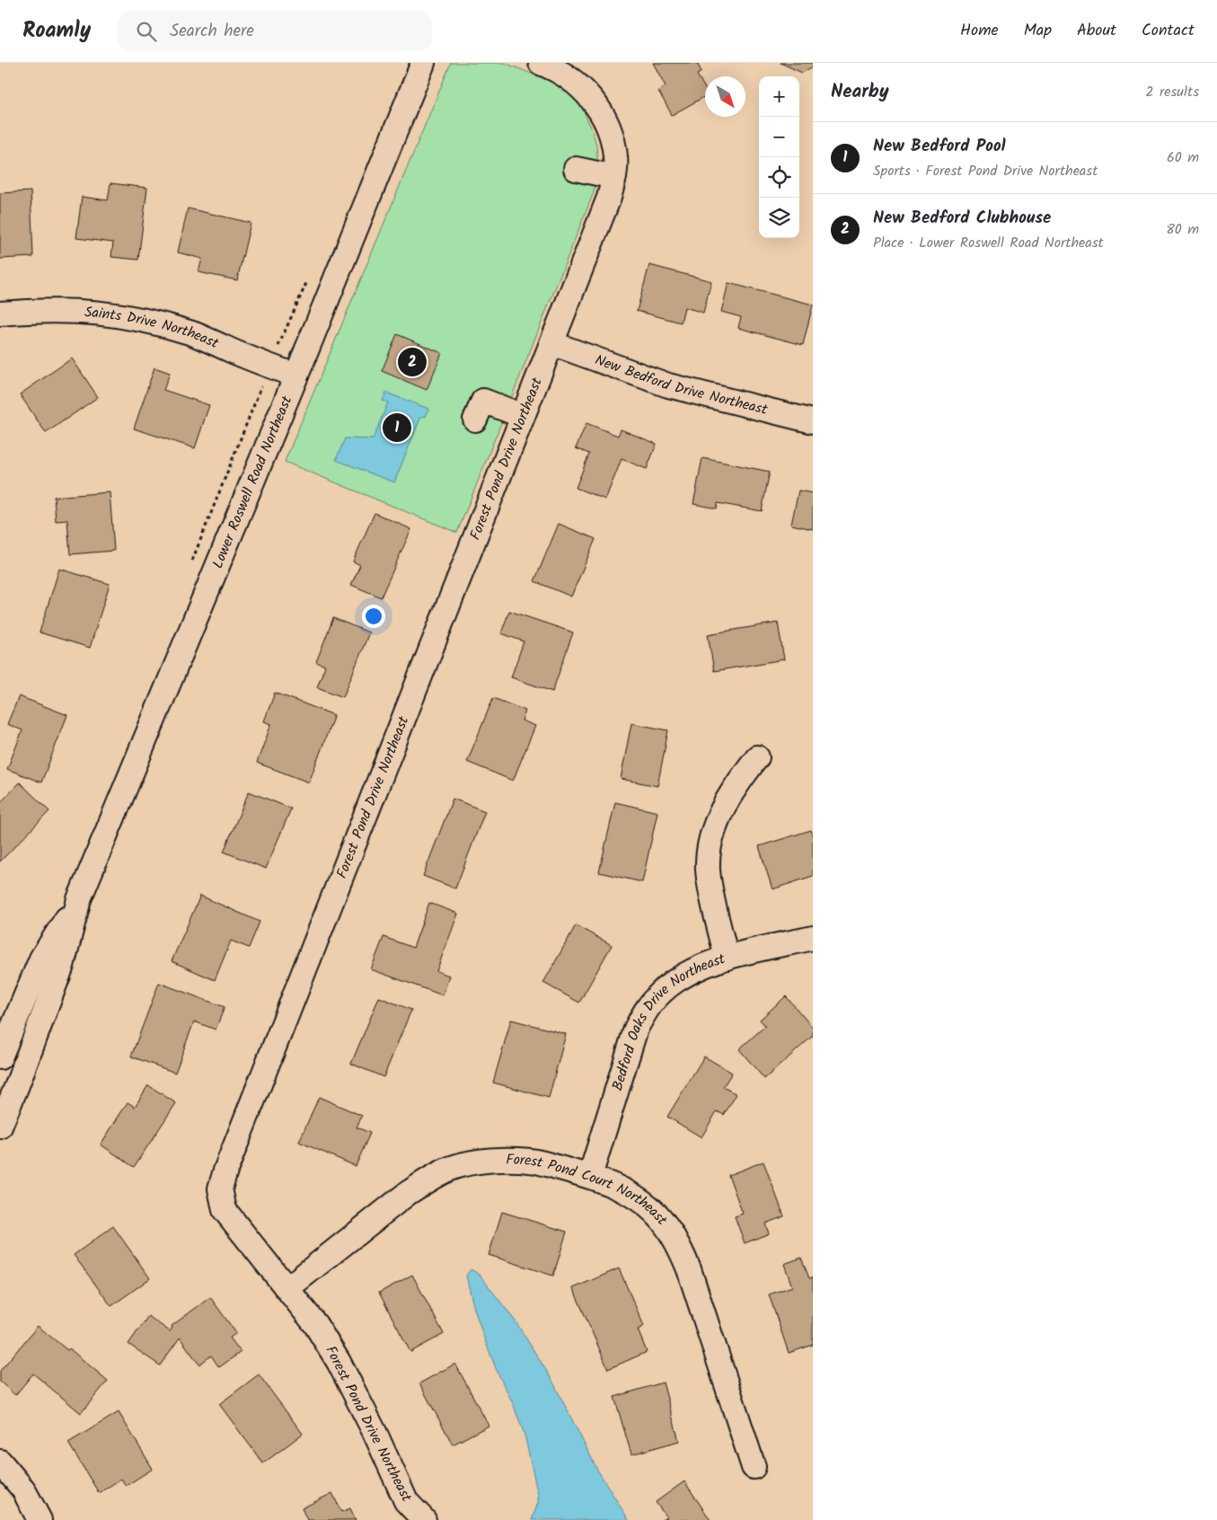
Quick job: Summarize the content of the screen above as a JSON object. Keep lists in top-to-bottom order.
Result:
{
  "streets": {
    "street": [
      "Saints Drive Northeast",
      "New Bedford Drive Northeast",
      "Forest Pond Drive Northeast",
      "Lower Roswell Road Northeast",
      "Bedford Oaks Drive Northeast",
      "Forest Pond Court Northeast"
    ]
  },
  "crossings": [
    ["Saints Drive Northeast", "Lower Roswell Road Northeast"],
    ["New Bedford Drive Northeast", "Forest Pond Drive Northeast"],
    ["Forest Pond Drive Northeast", "Forest Pond Court Northeast"],
    ["Bedford Oaks Drive Northeast", "Forest Pond Court Northeast"]
  ],
  "north": "bottom right",
  "page": {
    "header": "Roamly",
    "search": "Search here",
    "nav": [
      "Home",
      "Map",
      "About",
      "Contact"
    ],
    "heading": ["Nearby", "2 results"],
    "map_buttons": ["+", "−"],
    "list": [
      {
        "mark": "1",
        "name": "New Bedford Pool",
        "note": "Sports · Forest Pond Drive Northeast",
        "value": "60 m"
      },
      {
        "mark": "2",
        "name": "New Bedford Clubhouse",
        "note": "Place · Lower Roswell Road Northeast",
        "value": "80 m"
      }
    ],
    "pins": ["2", "1"]
  }
}
